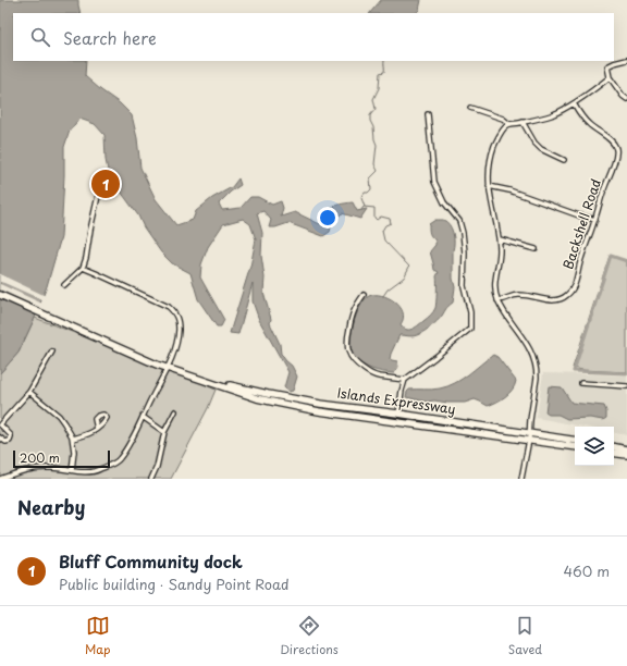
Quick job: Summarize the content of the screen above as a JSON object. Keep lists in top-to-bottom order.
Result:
{
  "streets": {
    "main road": ["Islands Expressway"],
    "street": ["Backshell Road"]
  },
  "scale_bar": "200 m",
  "page": {
    "search": "Search here",
    "pins": "1",
    "scale": "200 m",
    "heading": "Nearby",
    "list": [
      {
        "mark": "1",
        "name": "Bluff Community dock",
        "note": "Public building · Sandy Point Road",
        "value": "460 m"
      }
    ],
    "nav": ["Map", "Directions", "Saved"]
  }
}
